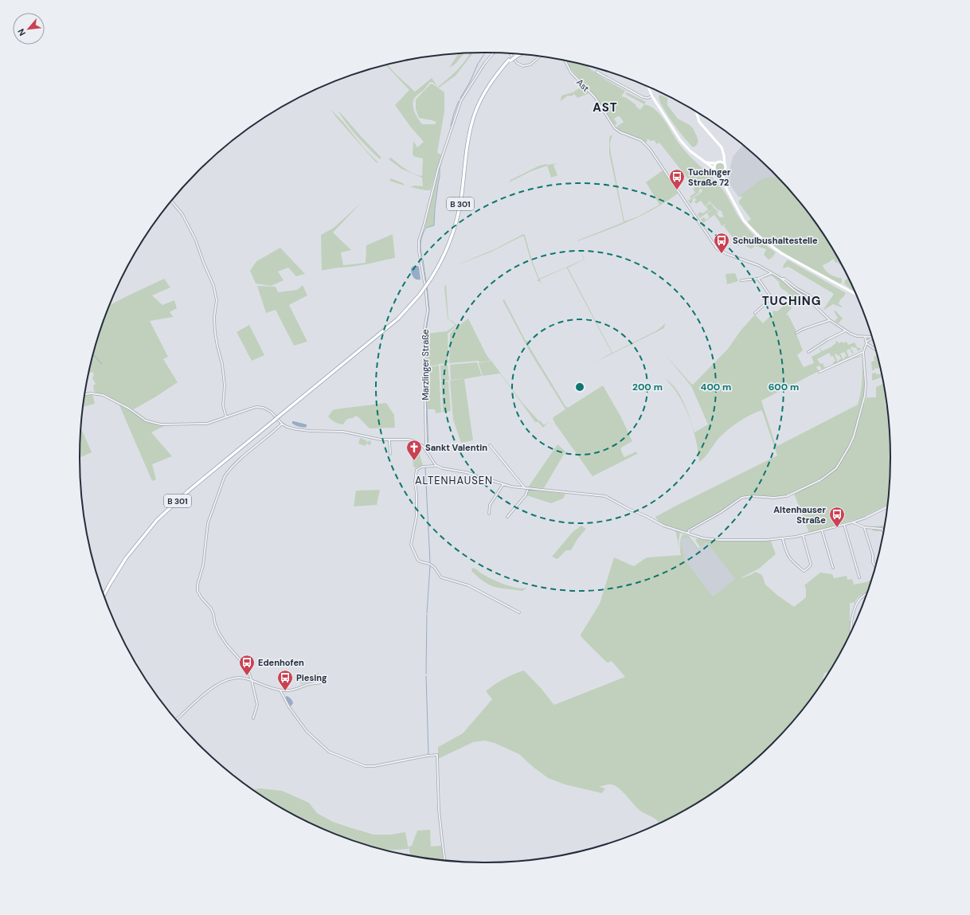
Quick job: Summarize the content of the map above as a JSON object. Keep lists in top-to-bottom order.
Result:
{
  "streets": {
    "main road": ["B 301"],
    "street": ["Ast", "Marzlinger Straße"]
  },
  "districts": ["AST", "TUCHING", "ALTENHAUSEN"],
  "places": {
    "bus stop": [
      "Tuchinger Straße 72",
      "Schulbushaltestelle",
      "Altenhauser Straße",
      "Edenhofen",
      "Piesing"
    ],
    "church": ["Sankt Valentin"]
  },
  "north": "bottom left",
  "rings": ["200 m", "400 m", "600 m"]
}
